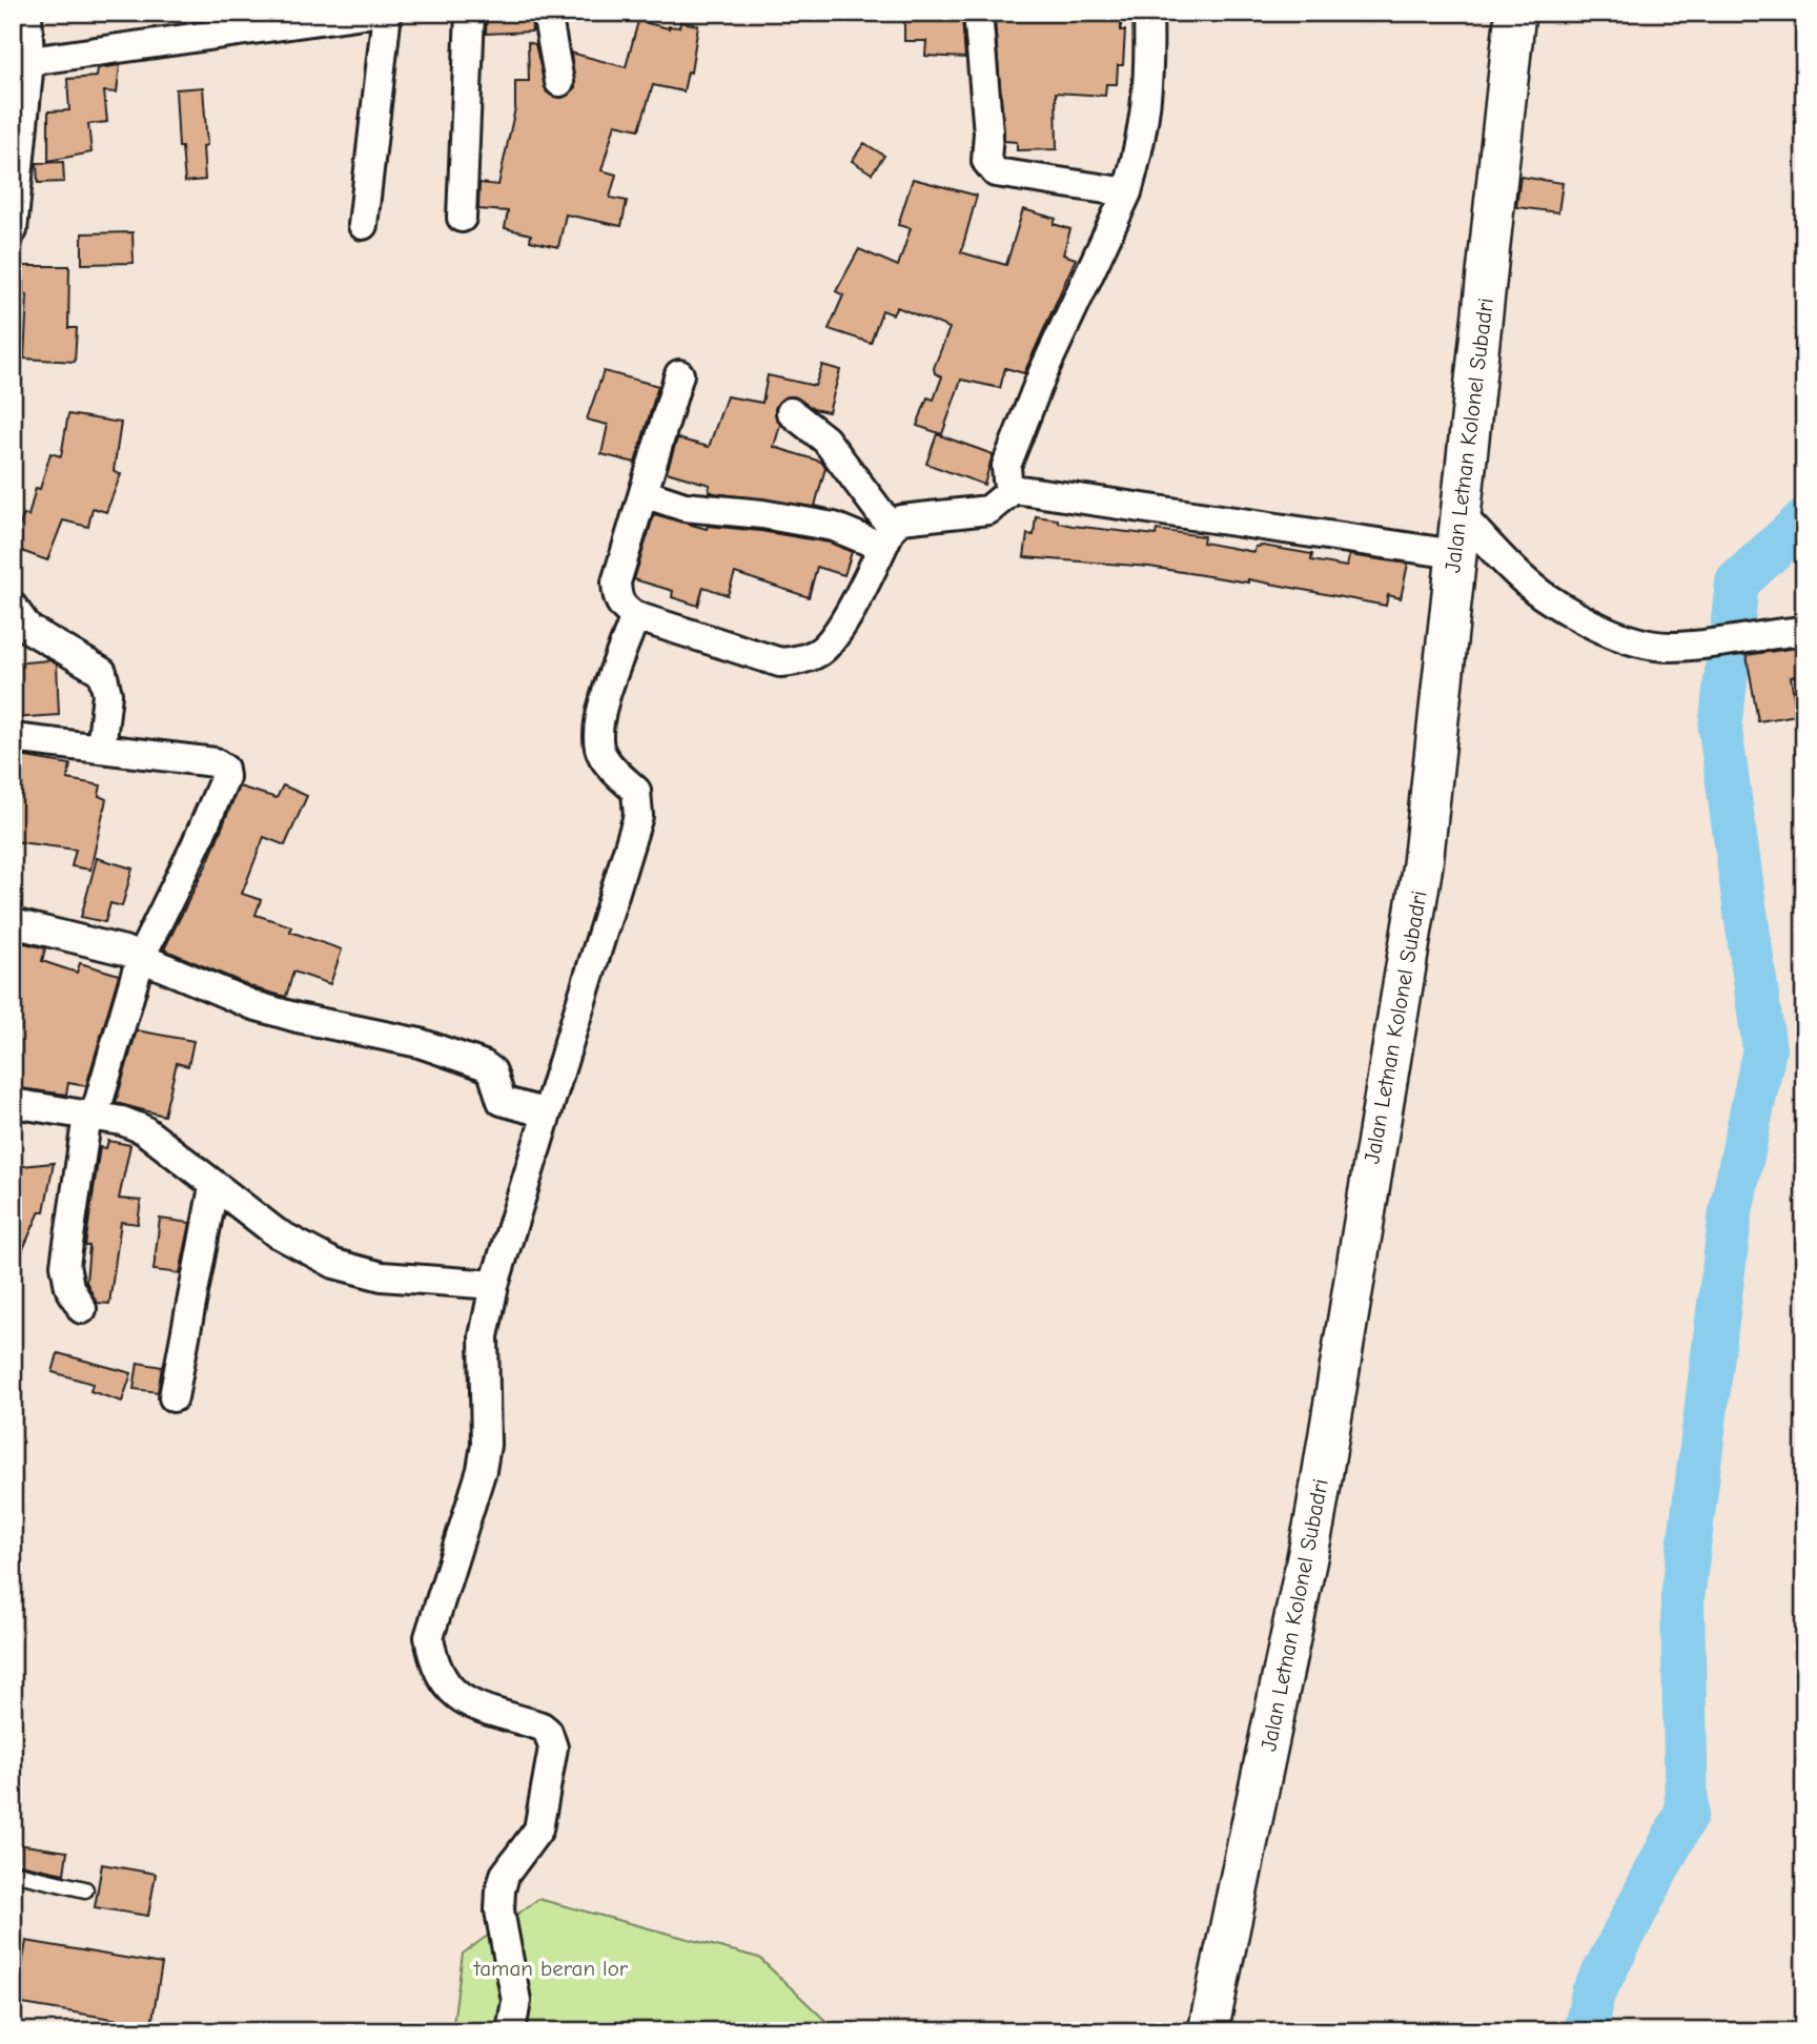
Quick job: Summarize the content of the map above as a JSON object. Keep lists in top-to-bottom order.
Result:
{
  "streets": {
    "main road": ["Jalan Letnan Kolonel Subadri"]
  },
  "parks": ["taman beran lor"]
}
